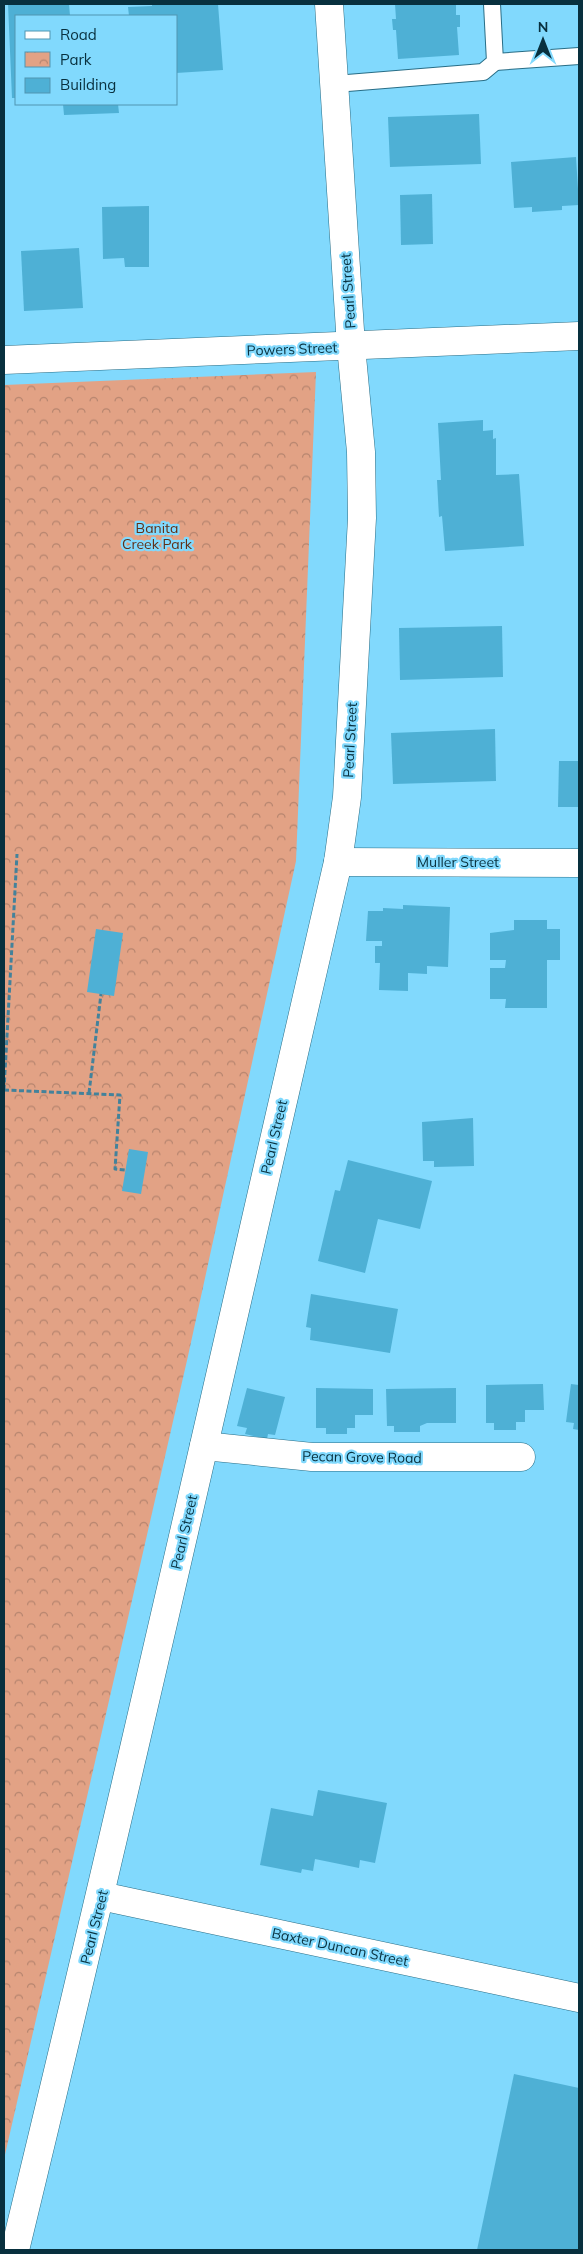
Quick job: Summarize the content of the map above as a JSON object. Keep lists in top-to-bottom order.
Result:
{
  "streets": {
    "street": [
      "Pearl Street",
      "Powers Street",
      "Muller Street",
      "Pecan Grove Road",
      "Baxter Duncan Street"
    ]
  },
  "crossings": [
    ["Pearl Street", "Powers Street"],
    ["Pearl Street", "Muller Street"],
    ["Pearl Street", "Pecan Grove Road"],
    ["Pearl Street", "Baxter Duncan Street"]
  ],
  "parks": ["Banita Creek Park"],
  "legend": ["Road", "Park", "Building"],
  "north": "top"
}
